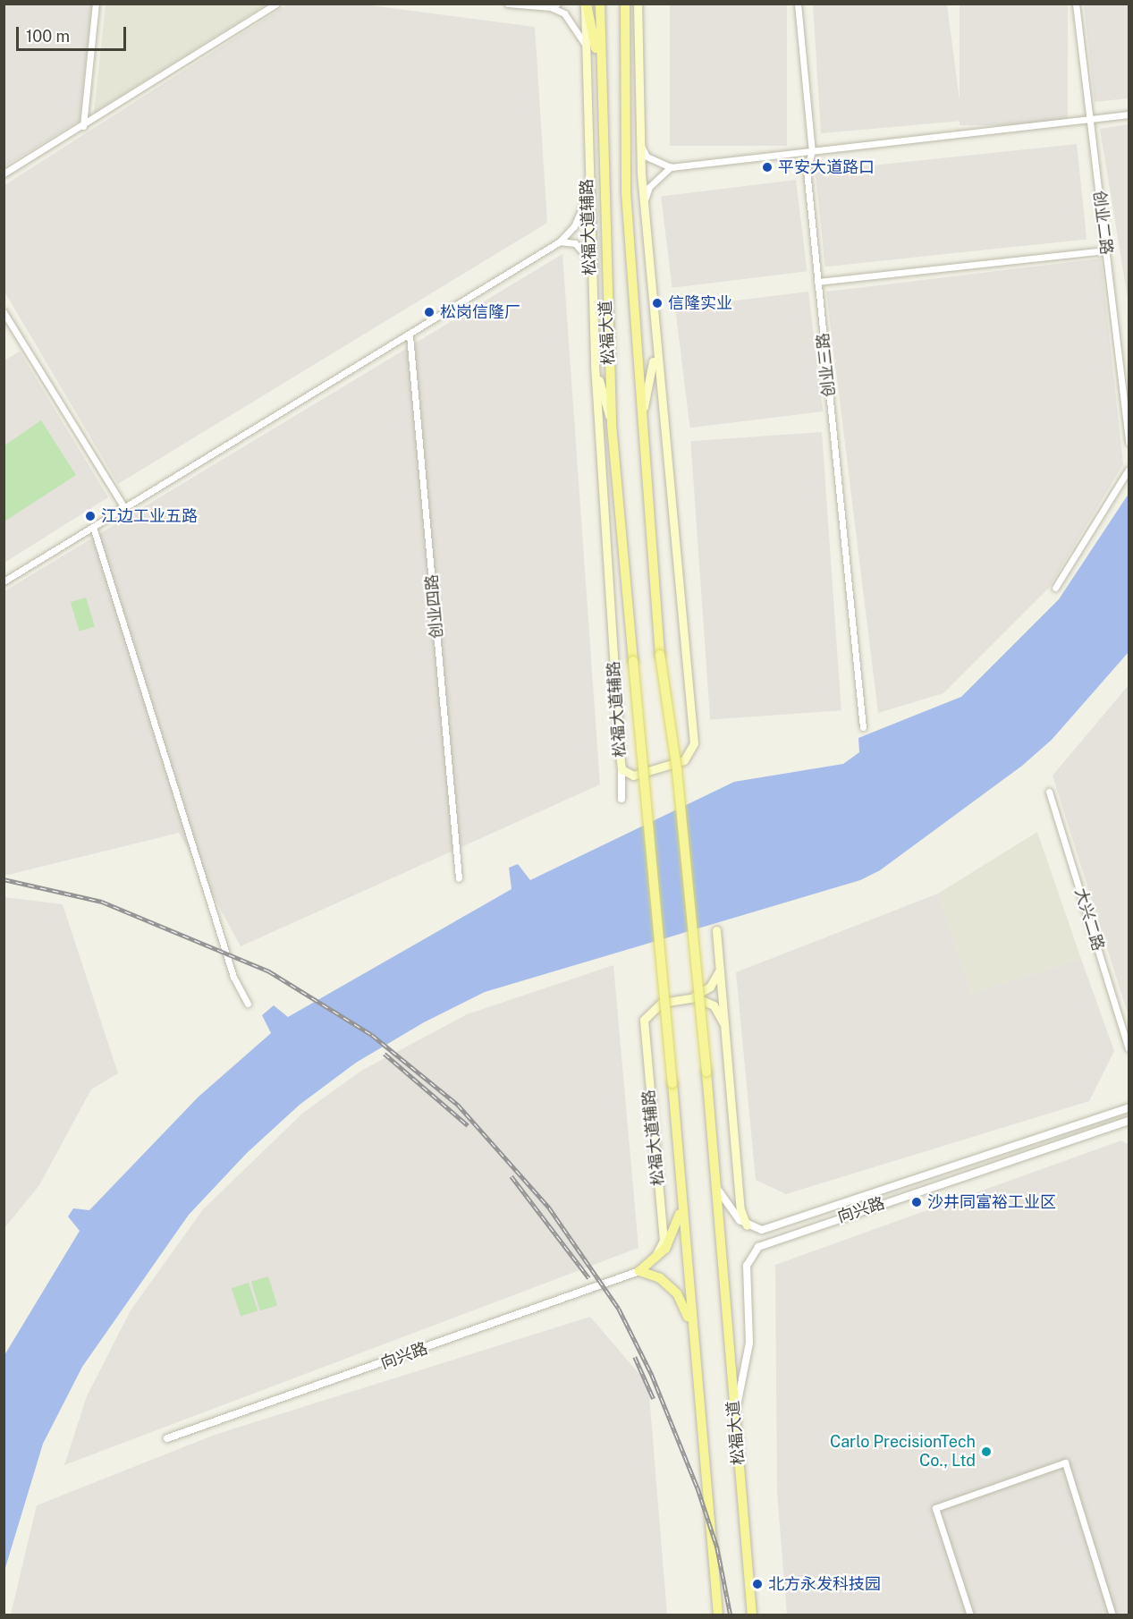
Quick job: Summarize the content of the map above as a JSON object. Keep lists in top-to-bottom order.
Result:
{
  "streets": {
    "main road": ["松福大道辅路", "松福大道"],
    "street": [
      "创业二路",
      "创业三路",
      "创业四路",
      "大兴二路",
      "向兴路"
    ]
  },
  "crossings": [
    ["松福大道", "向兴路"]
  ],
  "places": [
    "平安大道路口",
    "信隆实业",
    "松岗信隆厂",
    "江边工业五路",
    "沙井同富裕工业区",
    "Carlo PrecisionTech Co., Ltd",
    "北方永发科技园"
  ],
  "scale_bar": "100 m"
}
